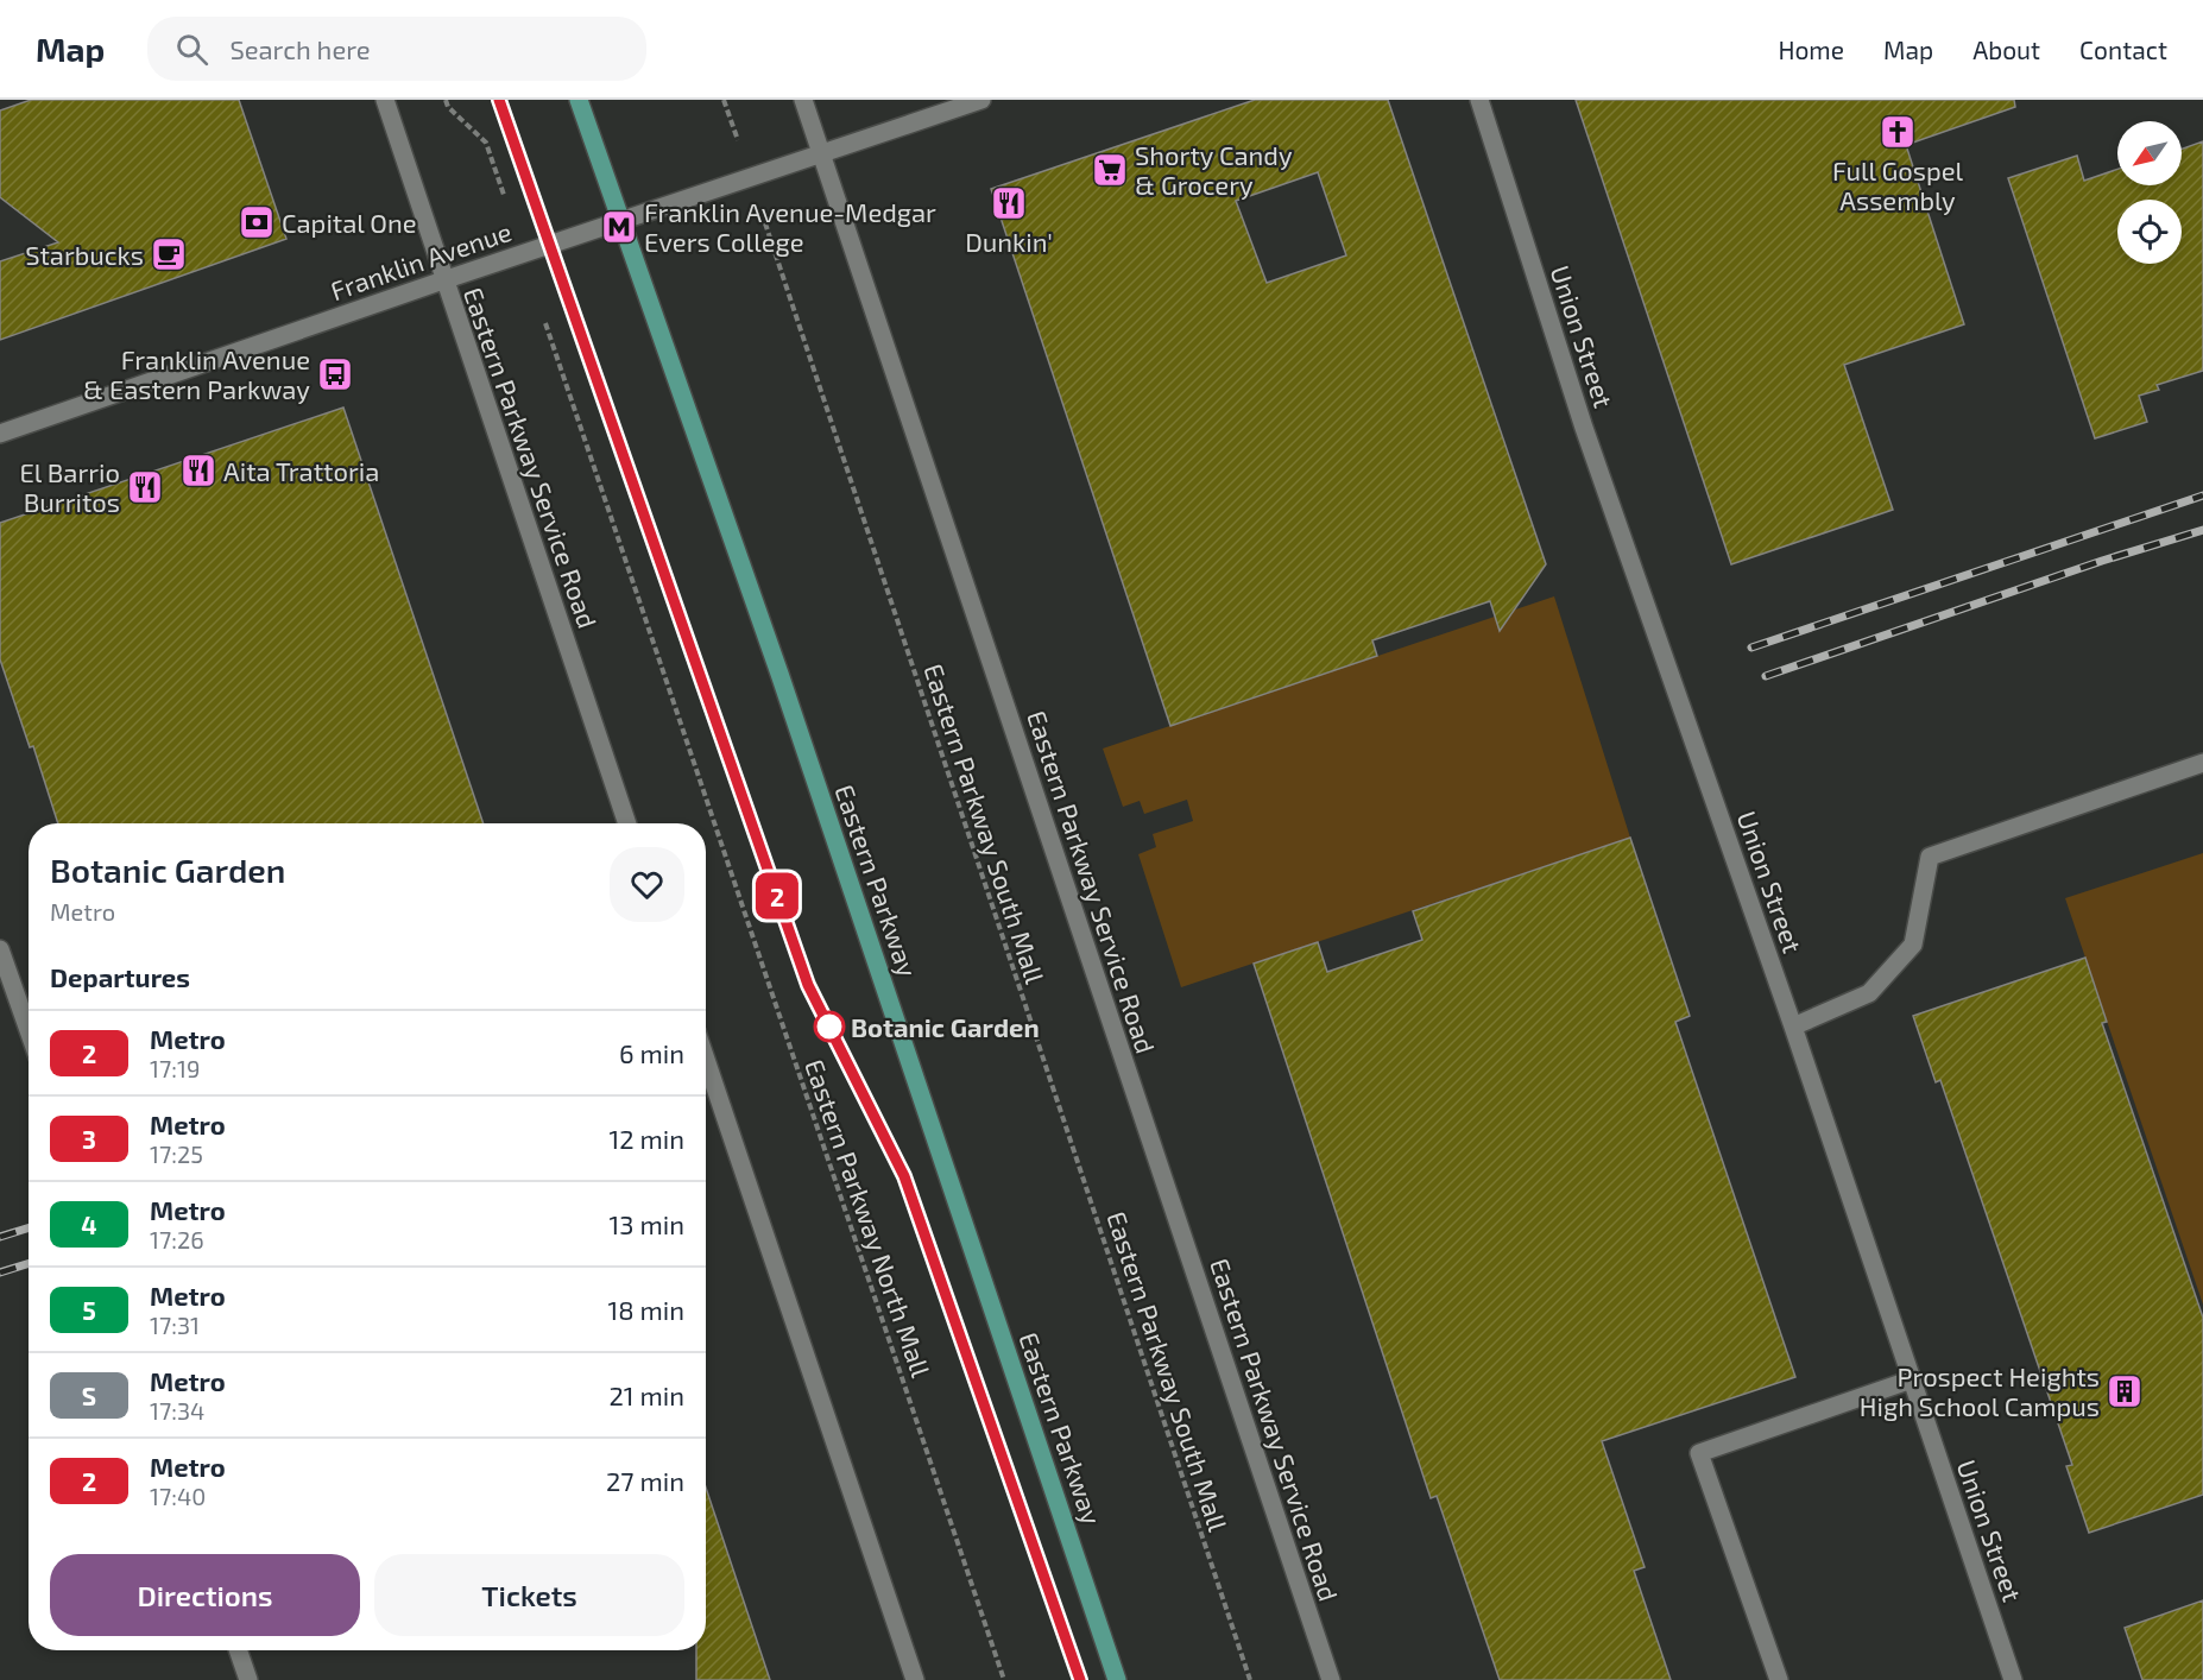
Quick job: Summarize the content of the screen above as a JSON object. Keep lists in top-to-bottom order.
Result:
{
  "streets": {
    "main road": ["Eastern Parkway"],
    "street": ["Franklin Avenue", "Union Street", "Eastern Parkway Service Road"],
    "path": ["Eastern Parkway South Mall", "Eastern Parkway North Mall"]
  },
  "crossings": [
    ["Franklin Avenue", "Eastern Parkway Service Road"],
    ["Franklin Avenue", "Eastern Parkway"]
  ],
  "places": {
    "church": ["Full Gospel Assembly"],
    "supermarket": ["Shorty Candy & Grocery"],
    "restaurant": ["Dunkin'", "Aita Trattoria", "El Barrio Burritos"],
    "bank": ["Capital One"],
    "metro station": ["Franklin Avenue-Medgar Evers College"],
    "cafe": ["Starbucks"],
    "bus stop": ["Franklin Avenue & Eastern Parkway"],
    "other": ["Botanic Garden"],
    "building": ["Prospect Heights High School Campus"]
  },
  "lines": ["metro line 2"],
  "north": "bottom left",
  "page": {
    "header": "Map",
    "search": "Search here",
    "nav": [
      "Home",
      "Map",
      "About",
      "Contact"
    ],
    "on_map": "2",
    "heading": [
      ["Botanic Garden", "Metro"],
      "Departures"
    ],
    "list": [
      {
        "mark": "2",
        "name": "Metro",
        "note": "17:19",
        "value": "6 min"
      },
      {
        "mark": "3",
        "name": "Metro",
        "note": "17:25",
        "value": "12 min"
      },
      {
        "mark": "4",
        "name": "Metro",
        "note": "17:26",
        "value": "13 min"
      },
      {
        "mark": "5",
        "name": "Metro",
        "note": "17:31",
        "value": "18 min"
      },
      {
        "mark": "S",
        "name": "Metro",
        "note": "17:34",
        "value": "21 min"
      },
      {
        "mark": "2",
        "name": "Metro",
        "note": "17:40",
        "value": "27 min"
      }
    ],
    "buttons": ["Directions", "Tickets"]
  }
}
